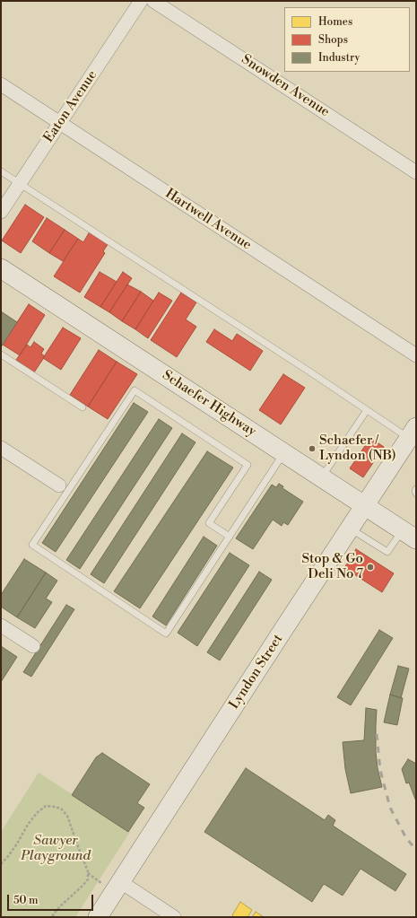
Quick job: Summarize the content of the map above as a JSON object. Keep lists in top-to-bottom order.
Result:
{
  "streets": {
    "street": [
      "Snowden Avenue",
      "Eaton Avenue",
      "Hartwell Avenue",
      "Schaefer Highway",
      "Lyndon Street"
    ]
  },
  "crossings": [
    ["Eaton Avenue", "Hartwell Avenue"],
    ["Schaefer Highway", "Lyndon Street"]
  ],
  "parks": ["Sawyer Playground"],
  "places": ["Schaefer / Lyndon (NB)", "Stop & Go Deli No 7"],
  "legend": ["Homes", "Shops", "Industry"],
  "scale_bar": "50 m"
}
